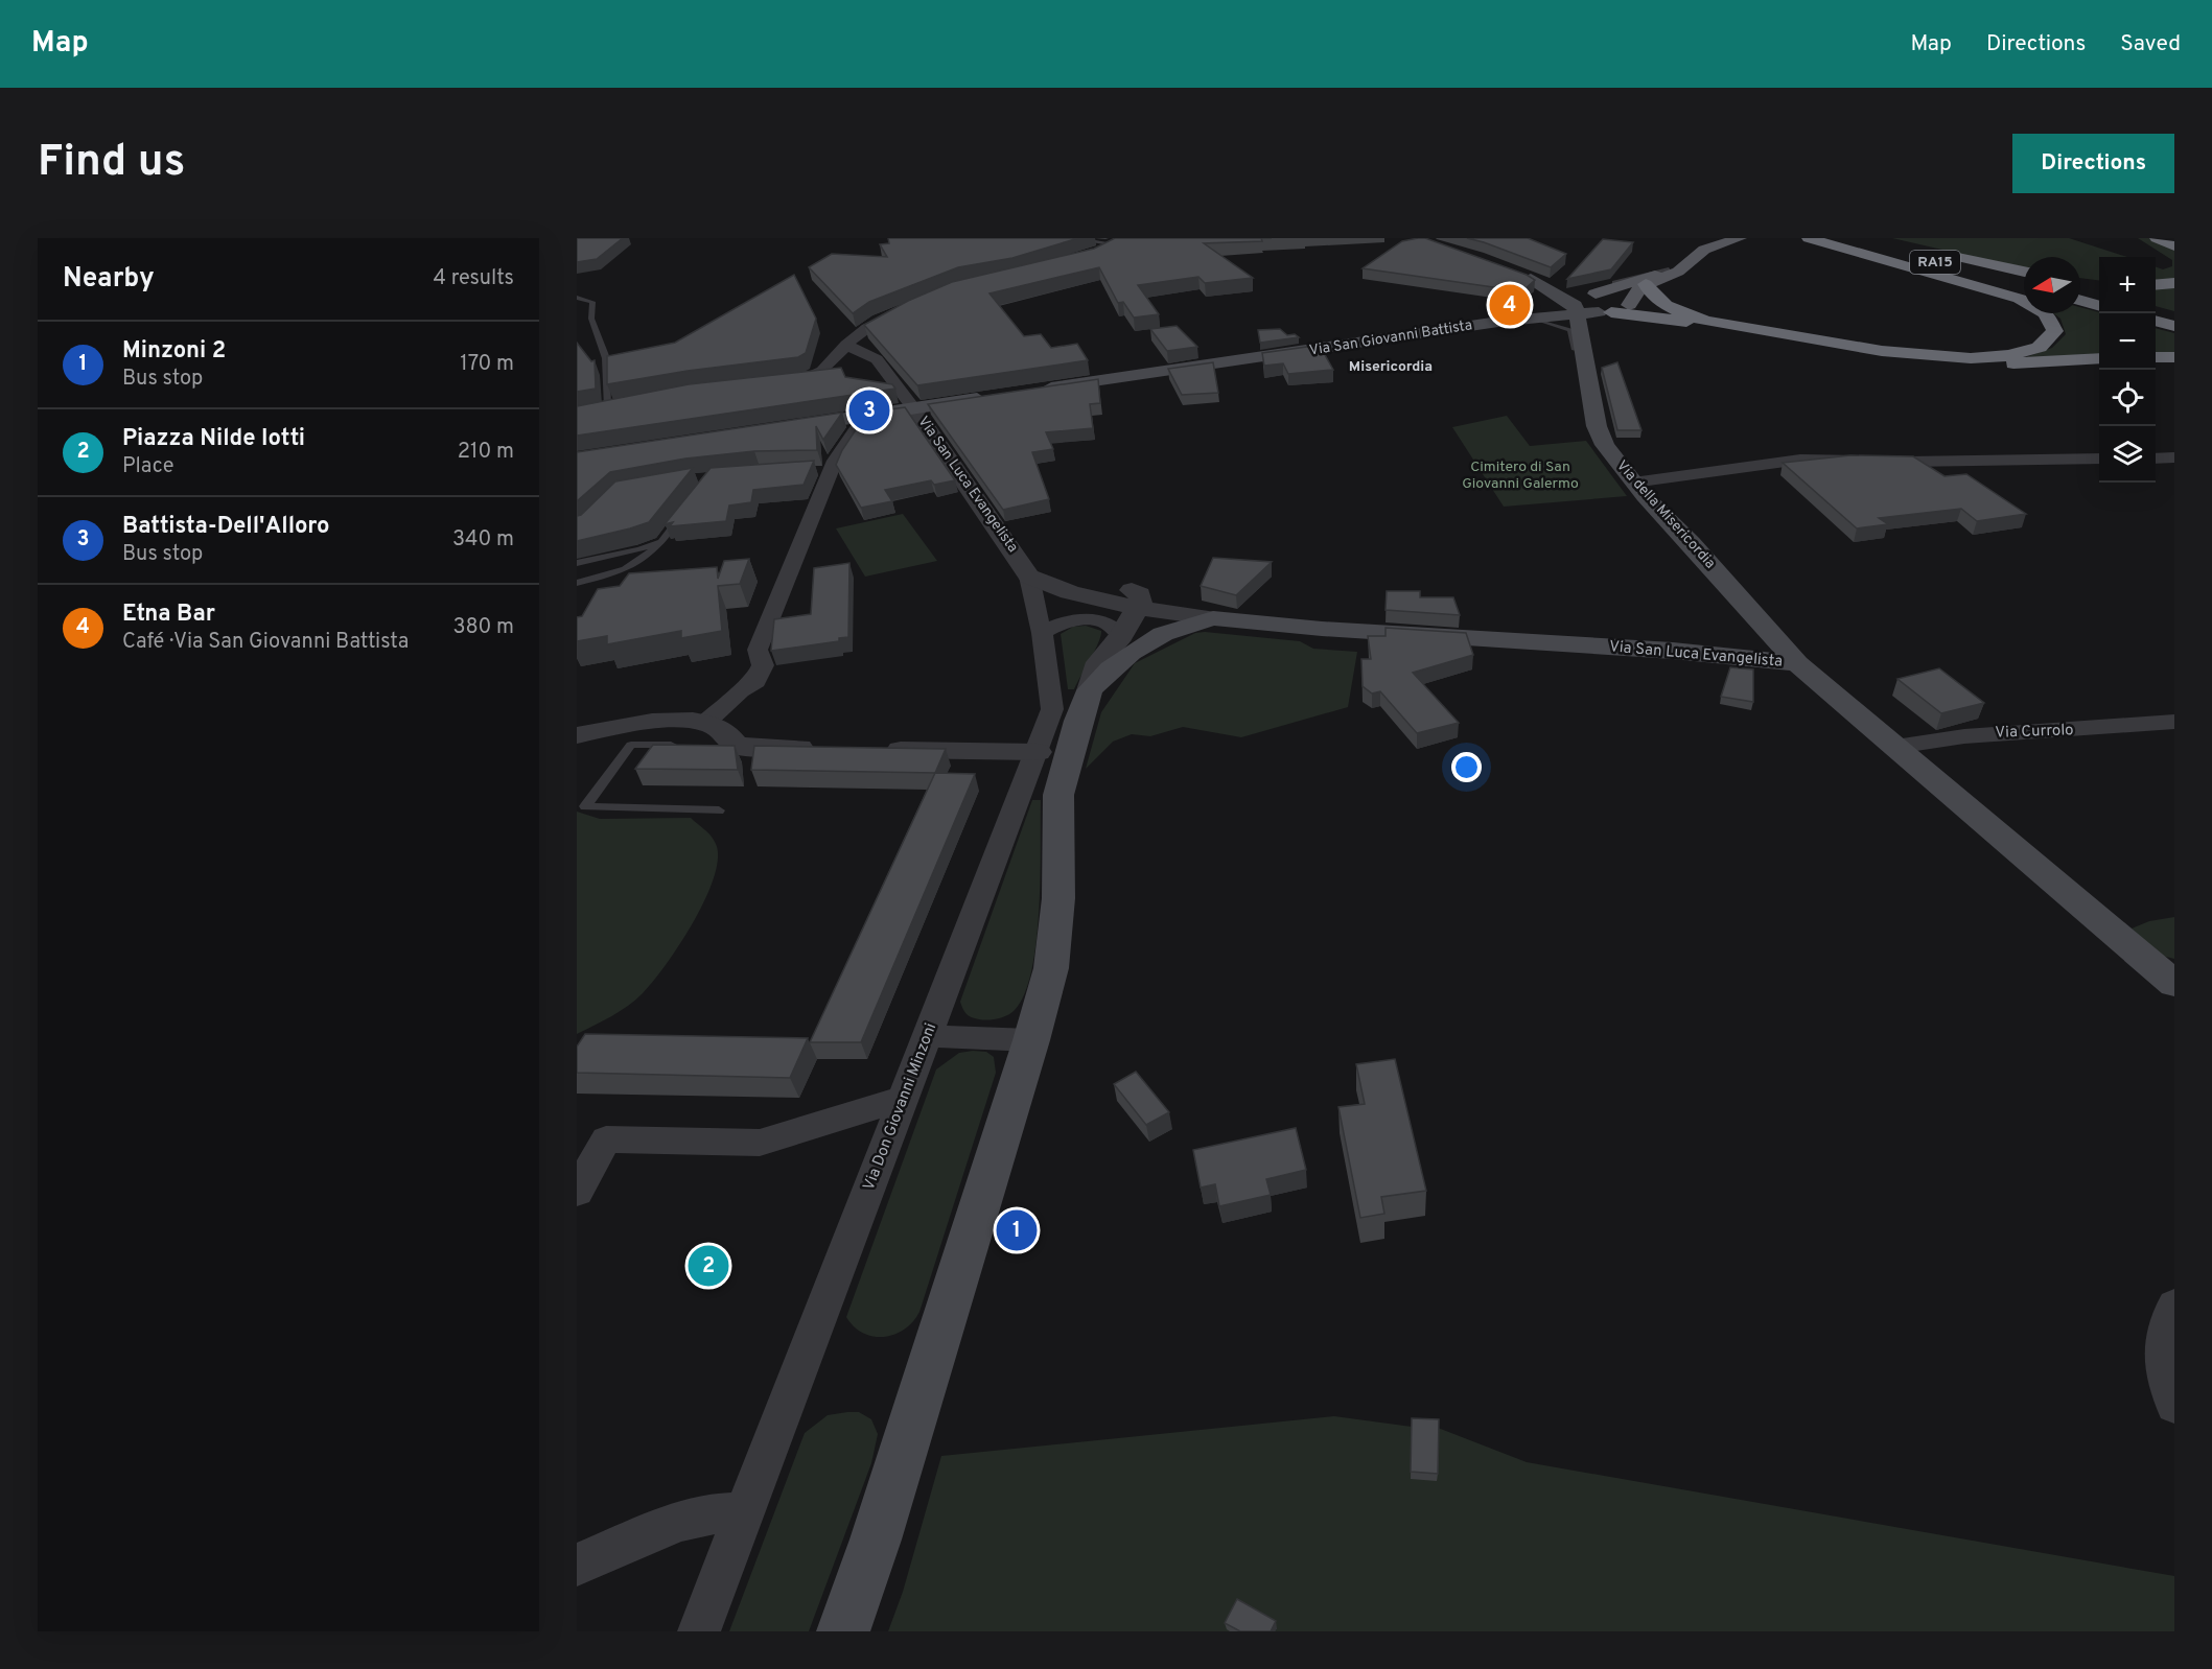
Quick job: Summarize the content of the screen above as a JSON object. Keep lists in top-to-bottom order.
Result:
{
  "streets": {
    "highway": ["RA15"],
    "main road": ["Via San Giovanni Battista", "Via San Luca Evangelista", "Via della Misericordia"],
    "street": ["Via Currolo", "Via Don Giovanni Minzoni"]
  },
  "crossings": [
    ["Via San Luca Evangelista", "Via della Misericordia"],
    ["Via San Luca Evangelista", "Via Currolo"],
    ["Via San Luca Evangelista", "Via Don Giovanni Minzoni"]
  ],
  "districts": ["Misericordia"],
  "parks": ["Cimitero di San Giovanni Galermo"],
  "north": "left",
  "page": {
    "header": "Map",
    "nav": ["Map", "Directions", "Saved"],
    "buttons": "Directions",
    "title": "Find us",
    "heading": ["Nearby", "4 results"],
    "map_buttons": ["+", "−"],
    "pins": [
      "4",
      "3",
      "1",
      "2"
    ],
    "list": [
      {
        "mark": "1",
        "name": "Minzoni 2",
        "note": "Bus stop",
        "value": "170 m"
      },
      {
        "mark": "2",
        "name": "Piazza Nilde Iotti",
        "note": "Place",
        "value": "210 m"
      },
      {
        "mark": "3",
        "name": "Battista-Dell'Alloro",
        "note": "Bus stop",
        "value": "340 m"
      },
      {
        "mark": "4",
        "name": "Etna Bar",
        "note": "Café · Via San Giovanni Battista",
        "value": "380 m"
      }
    ]
  }
}
